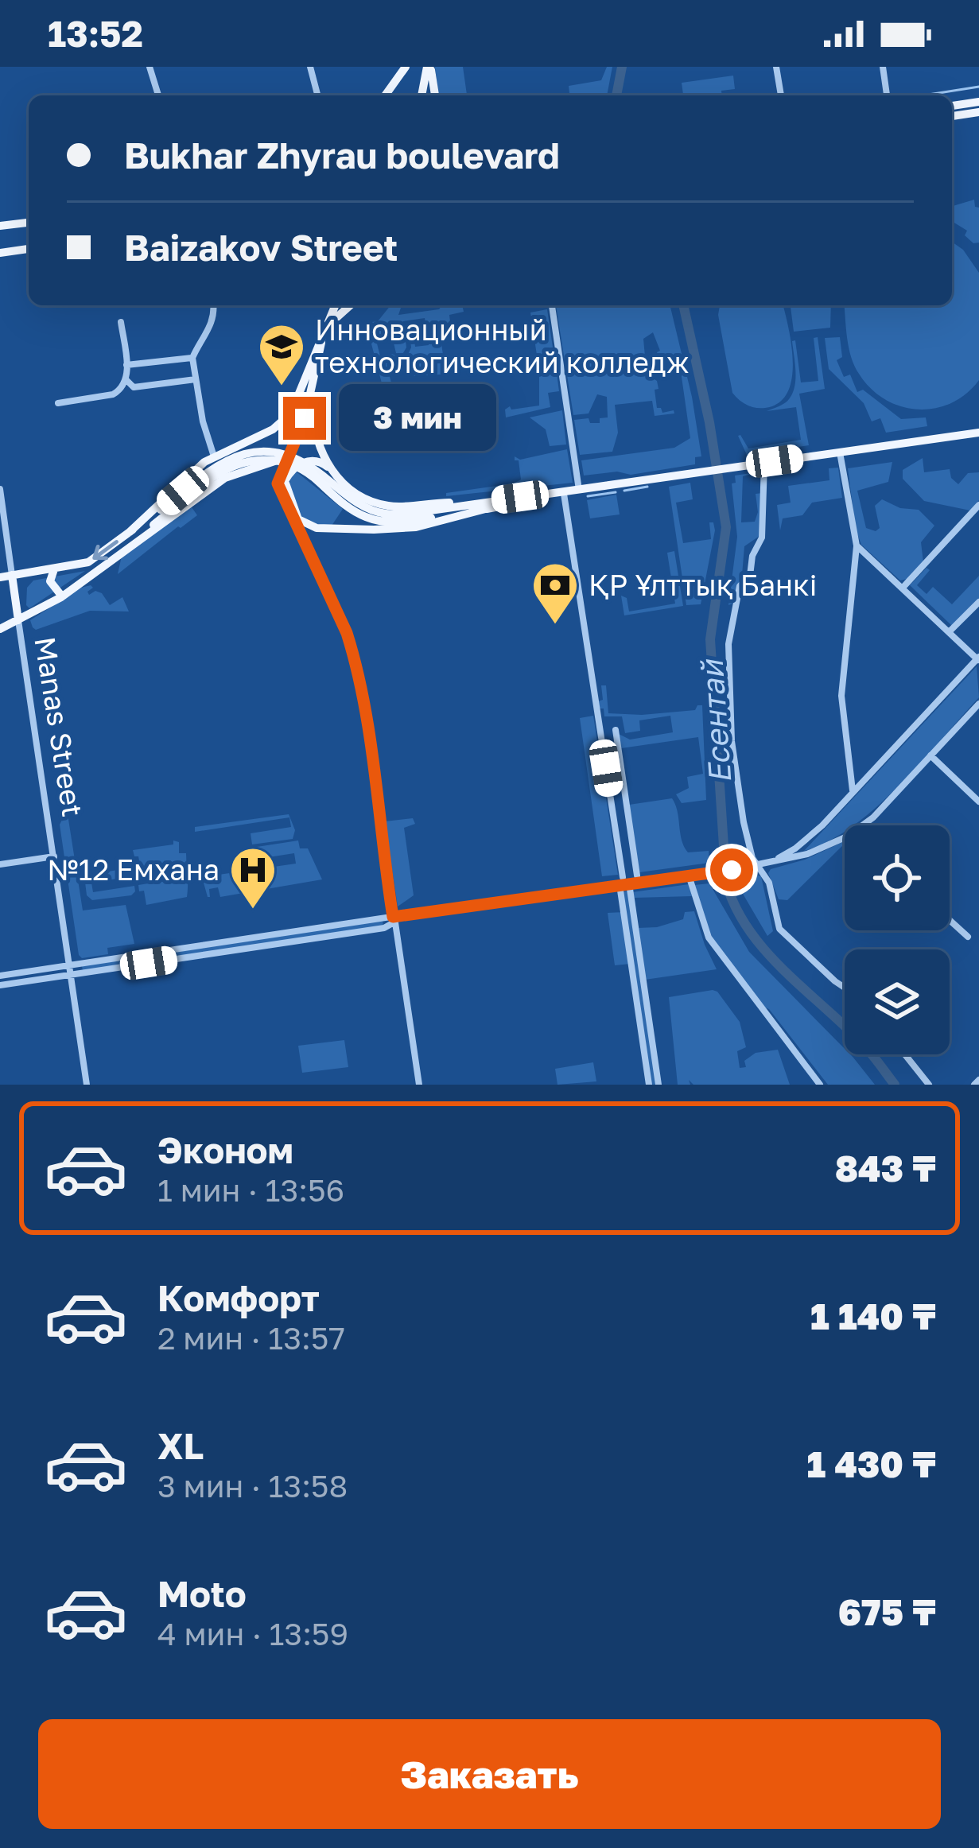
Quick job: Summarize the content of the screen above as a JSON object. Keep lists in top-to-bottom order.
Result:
{
  "streets": {
    "main road": ["Manas Street"]
  },
  "water": ["Есентай"],
  "places": {
    "school or university": ["Инновационный технологический колледж"],
    "bank": ["ҚР Ұлттық Банкі"],
    "hospital": ["№12 Емхана"]
  },
  "page": {
    "status": "13:52",
    "banner": ["Bukhar Zhyrau boulevard", "Baizakov Street"],
    "bubble": "3 мин",
    "list": [
      {
        "name": "Эконом",
        "note": "1 мин · 13:56",
        "value": "843 ₸"
      },
      {
        "name": "Комфорт",
        "note": "2 мин · 13:57",
        "value": "1 140 ₸"
      },
      {
        "name": "XL",
        "note": "3 мин · 13:58",
        "value": "1 430 ₸"
      },
      {
        "name": "Moto",
        "note": "4 мин · 13:59",
        "value": "675 ₸"
      }
    ],
    "buttons": "Заказать"
  }
}
